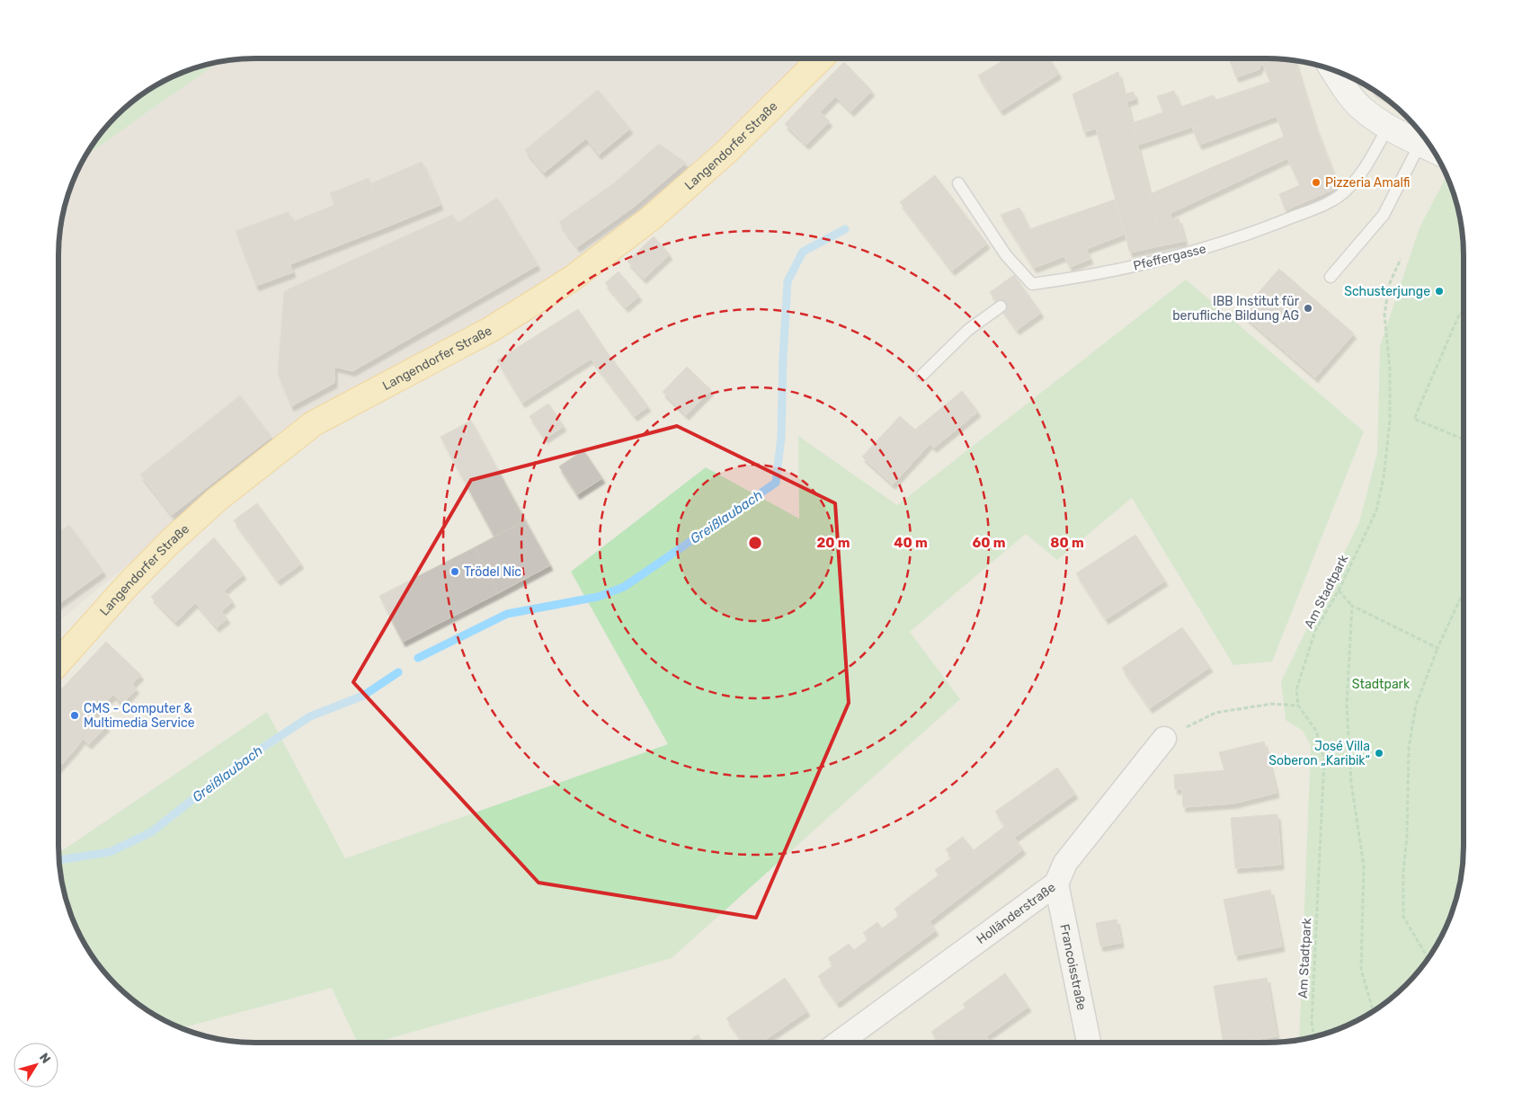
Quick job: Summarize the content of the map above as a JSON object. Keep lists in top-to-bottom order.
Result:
{
  "streets": {
    "main road": ["Langendorfer Straße"],
    "street": ["Holländerstraße", "Francoisstraße"],
    "lane": ["Pfeffergasse"],
    "path": ["Am Stadtpark"]
  },
  "crossings": [
    ["Holländerstraße", "Francoisstraße"]
  ],
  "water": ["Greißlaubach"],
  "parks": ["Stadtpark"],
  "places": [
    "Pizzeria Amalfi",
    "Schusterjunge",
    "IBB Institut für berufliche Bildung AG",
    "Trödel Nic",
    "CMS - Computer & Multimedia Service",
    "José Villa Soberon „Karibik“"
  ],
  "north": "top right",
  "rings": [
    "20 m",
    "40 m",
    "60 m",
    "80 m"
  ]
}
